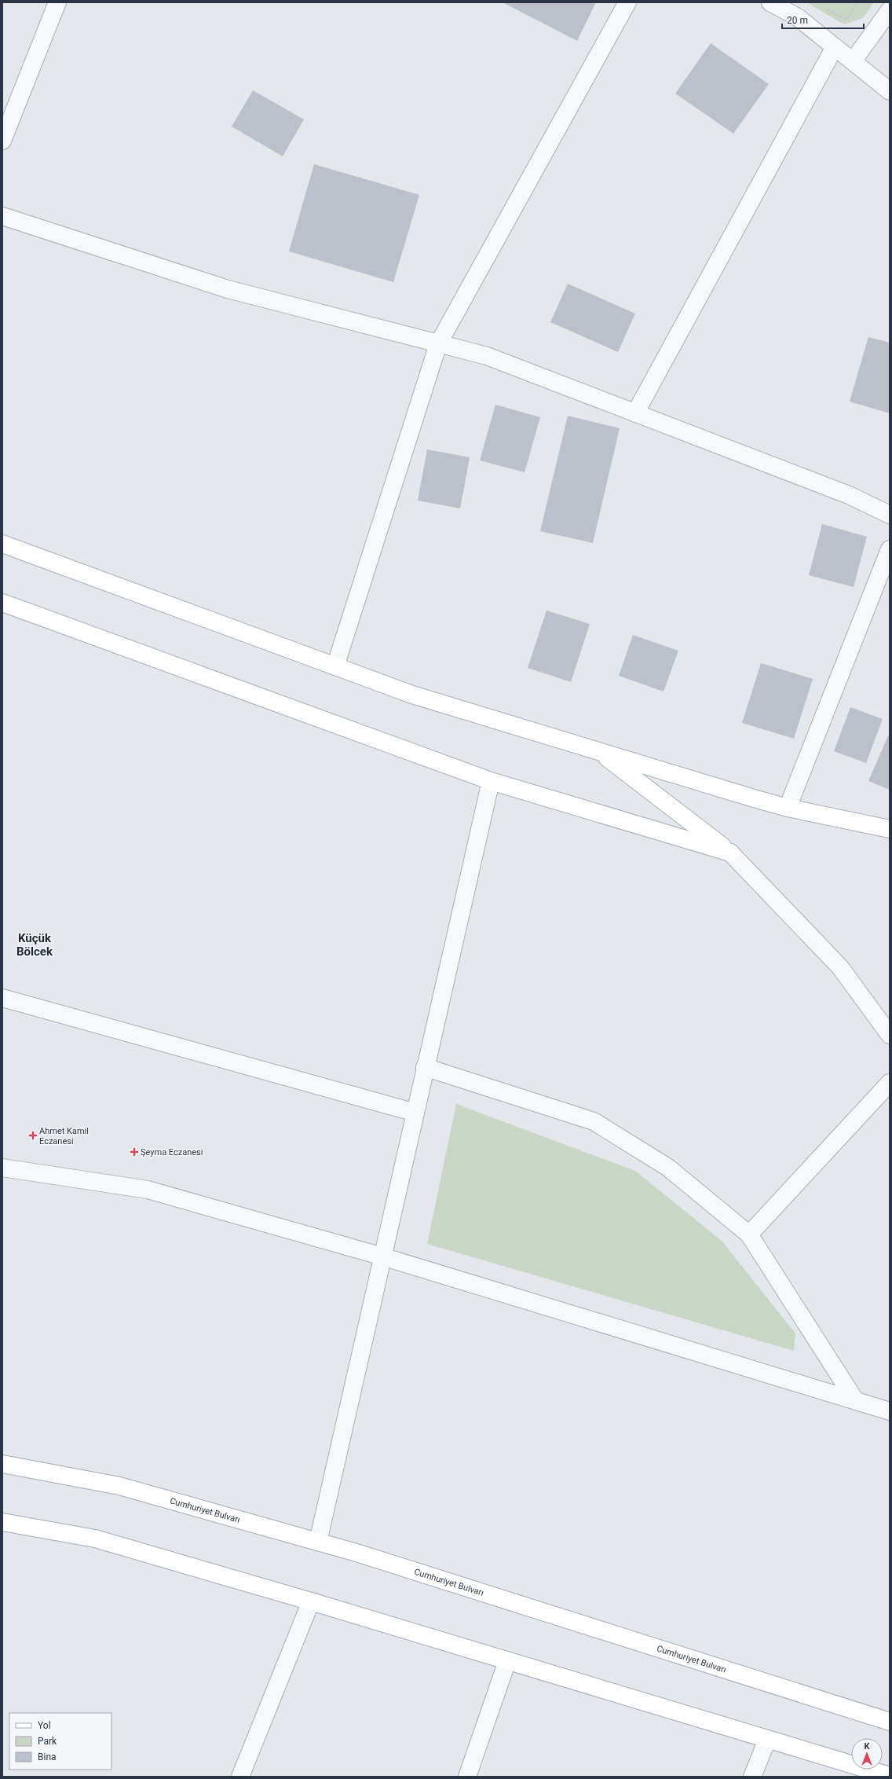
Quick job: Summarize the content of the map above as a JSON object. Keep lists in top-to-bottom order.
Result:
{
  "streets": {
    "main road": ["Cumhuriyet Bulvarı"]
  },
  "districts": ["Küçük Bölcek"],
  "places": {
    "health": ["Ahmet Kamil Eczanesi", "Şeyma Eczanesi"]
  },
  "legend": ["Yol", "Park", "Bina"],
  "scale_bar": "20 m",
  "north": "top"
}
